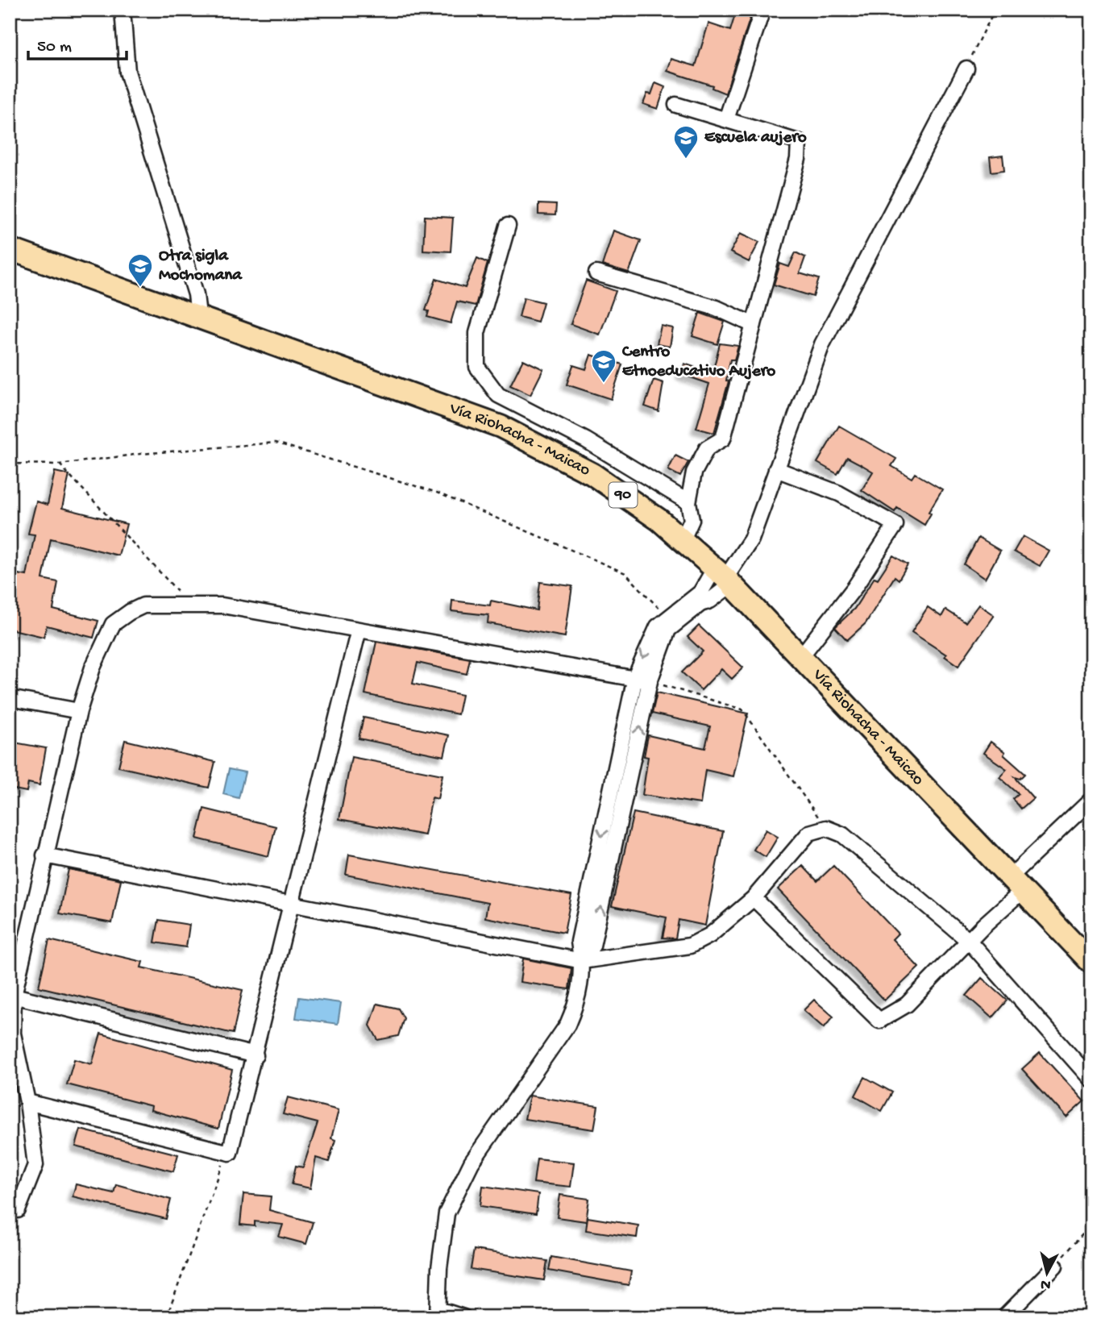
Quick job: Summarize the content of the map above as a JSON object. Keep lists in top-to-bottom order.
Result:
{
  "streets": {
    "highway": ["Vía Riohacha - Maicao", "90"]
  },
  "places": {
    "school or university": ["Escuela aujero", "Otra sigla Mochomana", "Centro Etnoeducativo Aujero"]
  },
  "scale_bar": "50 m",
  "north": "bottom"
}
